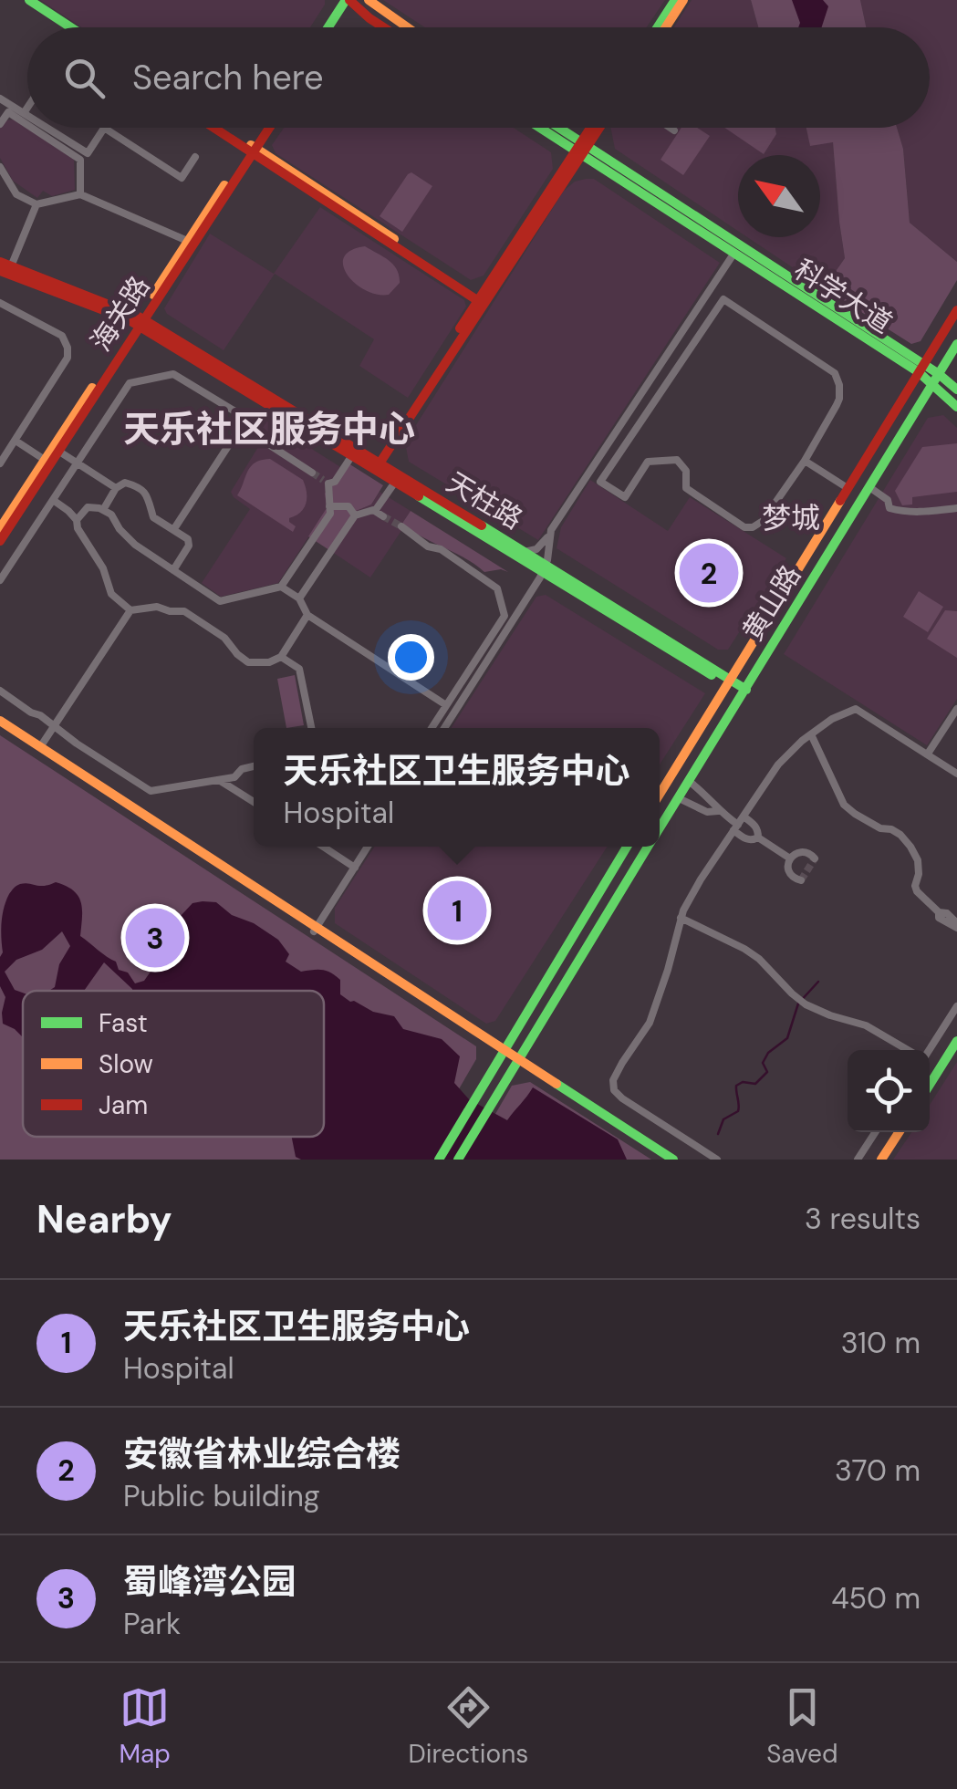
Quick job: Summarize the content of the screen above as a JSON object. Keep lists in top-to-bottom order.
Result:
{
  "streets": {
    "main road": [
      "科学大道",
      "海关路",
      "天柱路",
      "黄山路"
    ]
  },
  "crossings": [
    ["科学大道", "黄山路"],
    ["海关路", "天柱路"],
    ["天柱路", "黄山路"]
  ],
  "districts": ["天乐社区服务中心", "梦城"],
  "legend": ["Fast", "Slow", "Jam"],
  "north": "top left",
  "page": {
    "search": "Search here",
    "pins": ["2", "1", "3"],
    "popup": ["天乐社区卫生服务中心", "Hospital"],
    "heading": ["Nearby", "3 results"],
    "list": [
      {
        "mark": "1",
        "name": "天乐社区卫生服务中心",
        "note": "Hospital",
        "value": "310 m"
      },
      {
        "mark": "2",
        "name": "安徽省林业综合楼",
        "note": "Public building",
        "value": "370 m"
      },
      {
        "mark": "3",
        "name": "蜀峰湾公园",
        "note": "Park",
        "value": "450 m"
      }
    ],
    "nav": ["Map", "Directions", "Saved"]
  }
}
